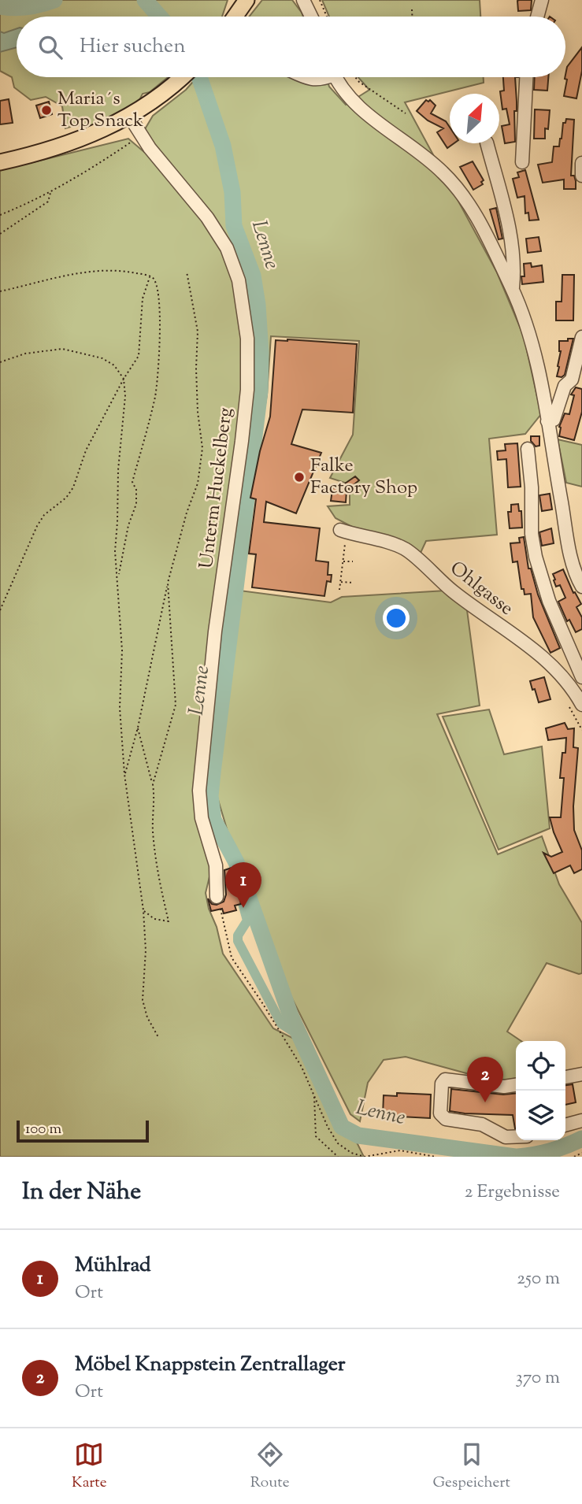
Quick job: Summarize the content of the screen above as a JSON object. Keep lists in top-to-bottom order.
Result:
{
  "streets": {
    "street": ["Unterm Huckelberg", "Ohlgasse"]
  },
  "water": ["Lenne"],
  "places": ["Maria´s Top Snack", "Falke Factory Shop"],
  "scale_bar": "100 m",
  "north": "top right",
  "page": {
    "search": "Hier suchen",
    "pins": ["1", "2"],
    "scale": "100 m",
    "heading": ["In der Nähe", "2 Ergebnisse"],
    "list": [
      {
        "mark": "1",
        "name": "Mühlrad",
        "note": "Ort",
        "value": "250 m"
      },
      {
        "mark": "2",
        "name": "Möbel Knappstein Zentrallager",
        "note": "Ort",
        "value": "370 m"
      }
    ],
    "nav": ["Karte", "Route", "Gespeichert"]
  }
}
